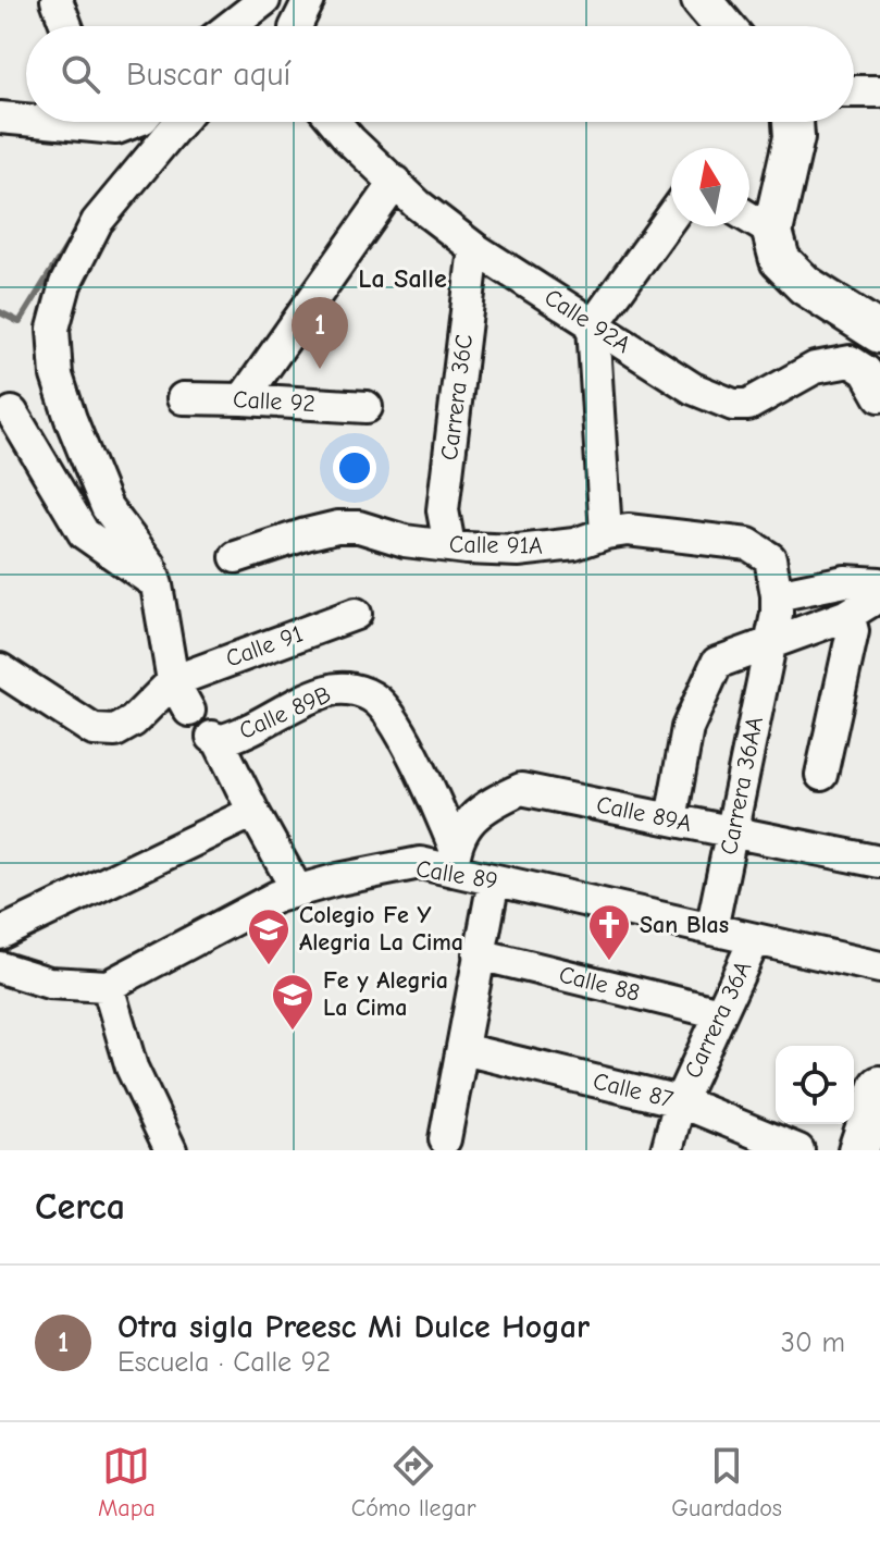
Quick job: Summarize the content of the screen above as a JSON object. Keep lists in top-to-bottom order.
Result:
{
  "streets": {
    "street": [
      "Calle 92A",
      "Carrera 36C",
      "Calle 92",
      "Calle 91A",
      "Calle 91",
      "Calle 89B",
      "Carrera 36AA",
      "Calle 89A",
      "Calle 89",
      "Calle 88",
      "Carrera 36A",
      "Calle 87"
    ]
  },
  "crossings": [
    ["Calle 92A", "Carrera 36C"],
    ["Carrera 36C", "Calle 91A"],
    ["Calle 91A", "Carrera 36AA"],
    ["Calle 89B", "Calle 89A"],
    ["Calle 89B", "Calle 89"],
    ["Carrera 36AA", "Calle 89A"],
    ["Carrera 36AA", "Calle 89"],
    ["Calle 89A", "Calle 89"],
    ["Calle 89", "Carrera 36A"],
    ["Calle 88", "Carrera 36A"],
    ["Carrera 36A", "Calle 87"]
  ],
  "districts": ["La Salle"],
  "places": {
    "church": ["San Blas"],
    "school or university": ["Colegio Fe Y Alegria La Cima", "Fe y Alegria La Cima"]
  },
  "north": "top",
  "page": {
    "search": "Buscar aquí",
    "pins": "1",
    "heading": "Cerca",
    "list": [
      {
        "mark": "1",
        "name": "Otra sigla Preesc Mi Dulce Hogar",
        "note": "Escuela · Calle 92",
        "value": "30 m"
      }
    ],
    "nav": ["Mapa", "Cómo llegar", "Guardados"]
  }
}
